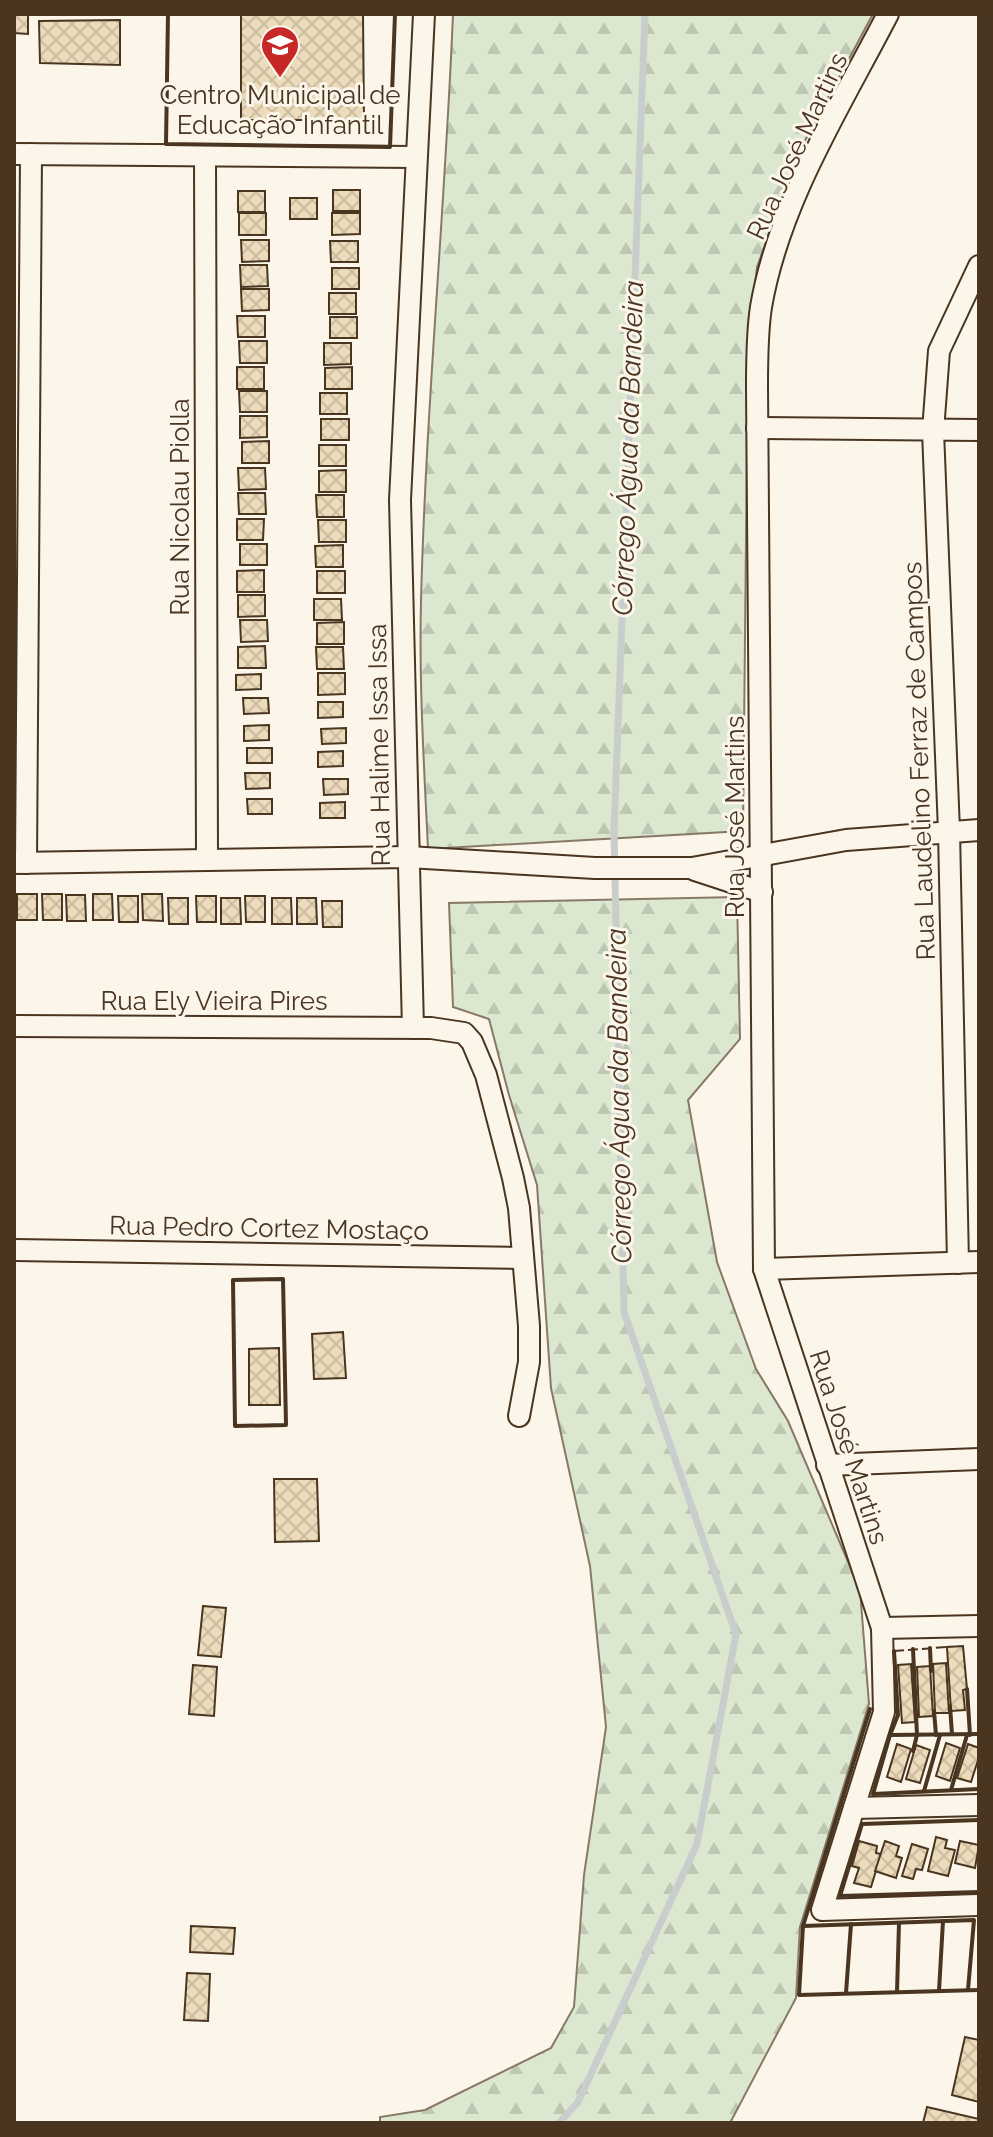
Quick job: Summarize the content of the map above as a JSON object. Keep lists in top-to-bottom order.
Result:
{
  "streets": {
    "street": [
      "Rua José Martins",
      "Rua Nicolau Piolla",
      "Rua Halime Issa Issa",
      "Rua Laudelino Ferraz de Campos",
      "Rua Ely Vieira Pires",
      "Rua Pedro Cortez Mostaço"
    ]
  },
  "crossings": [
    ["Rua Halime Issa Issa", "Rua Ely Vieira Pires"]
  ],
  "water": ["Córrego Água da Bandeira"],
  "places": {
    "school or university": ["Centro Municipal de Educação Infantil"]
  }
}
